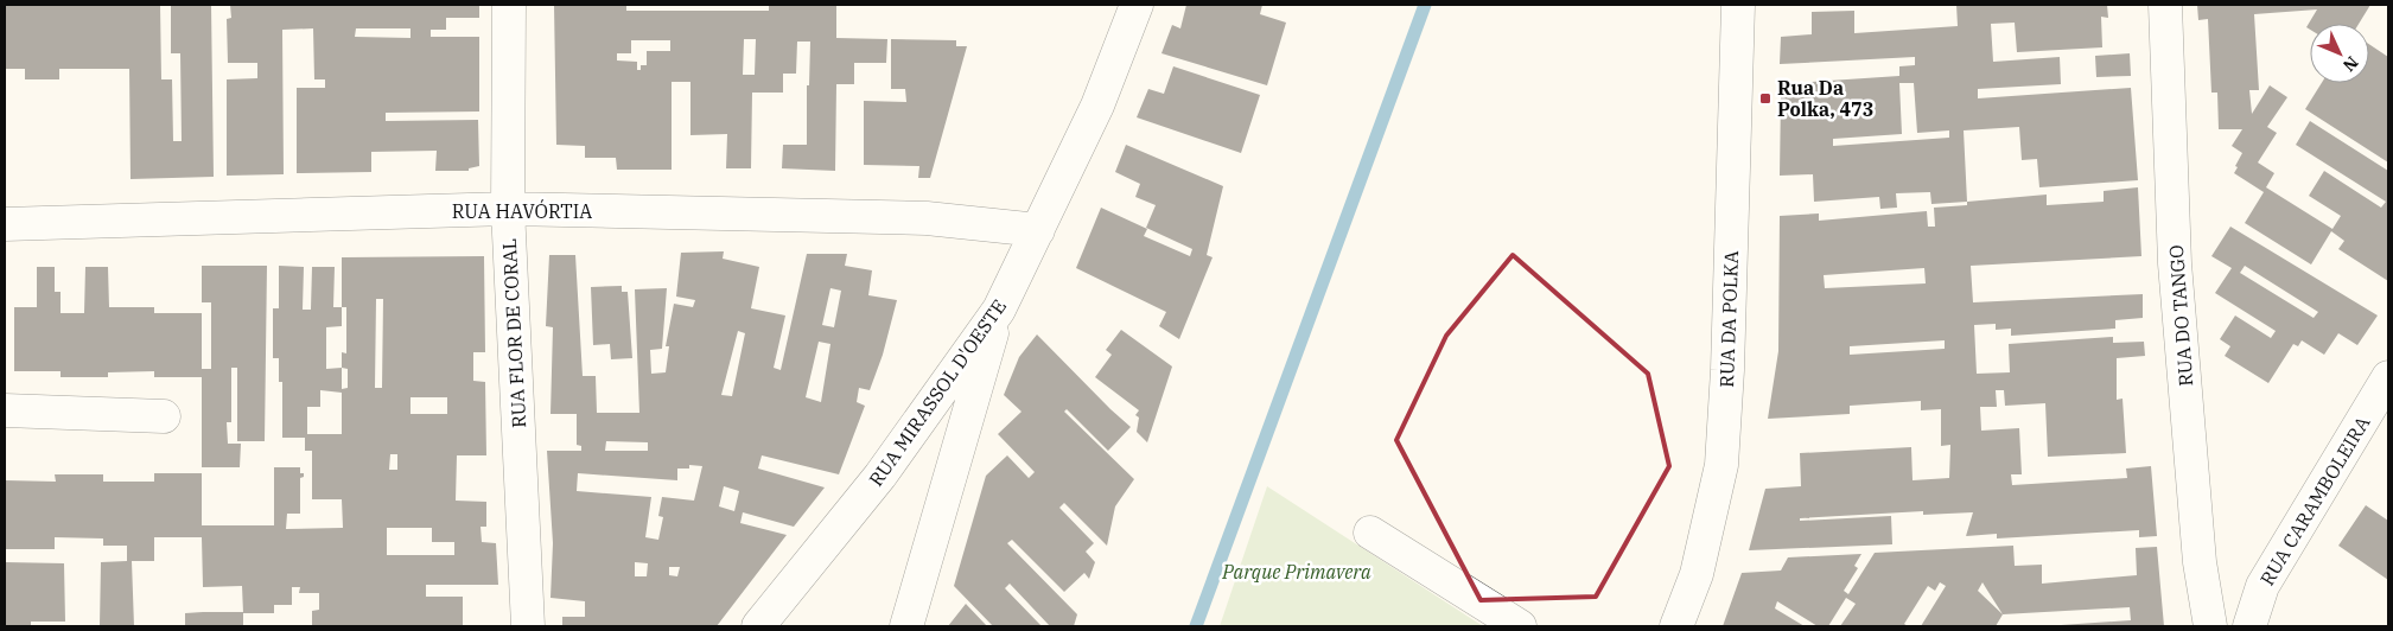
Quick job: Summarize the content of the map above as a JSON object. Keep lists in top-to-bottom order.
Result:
{
  "streets": {
    "street": [
      "RUA HAVÓRTIA",
      "RUA DO TANGO",
      "RUA DA POLKA",
      "RUA FLOR DE CORAL",
      "RUA MIRASSOL D'OESTE",
      "RUA CARAMBOLEIRA"
    ]
  },
  "crossings": [
    ["RUA HAVÓRTIA", "RUA FLOR DE CORAL"],
    ["RUA HAVÓRTIA", "RUA MIRASSOL D'OESTE"]
  ],
  "parks": ["Parque Primavera"],
  "places": {
    "transit": ["Rua Da Polka, 473"]
  },
  "north": "bottom right"
}
